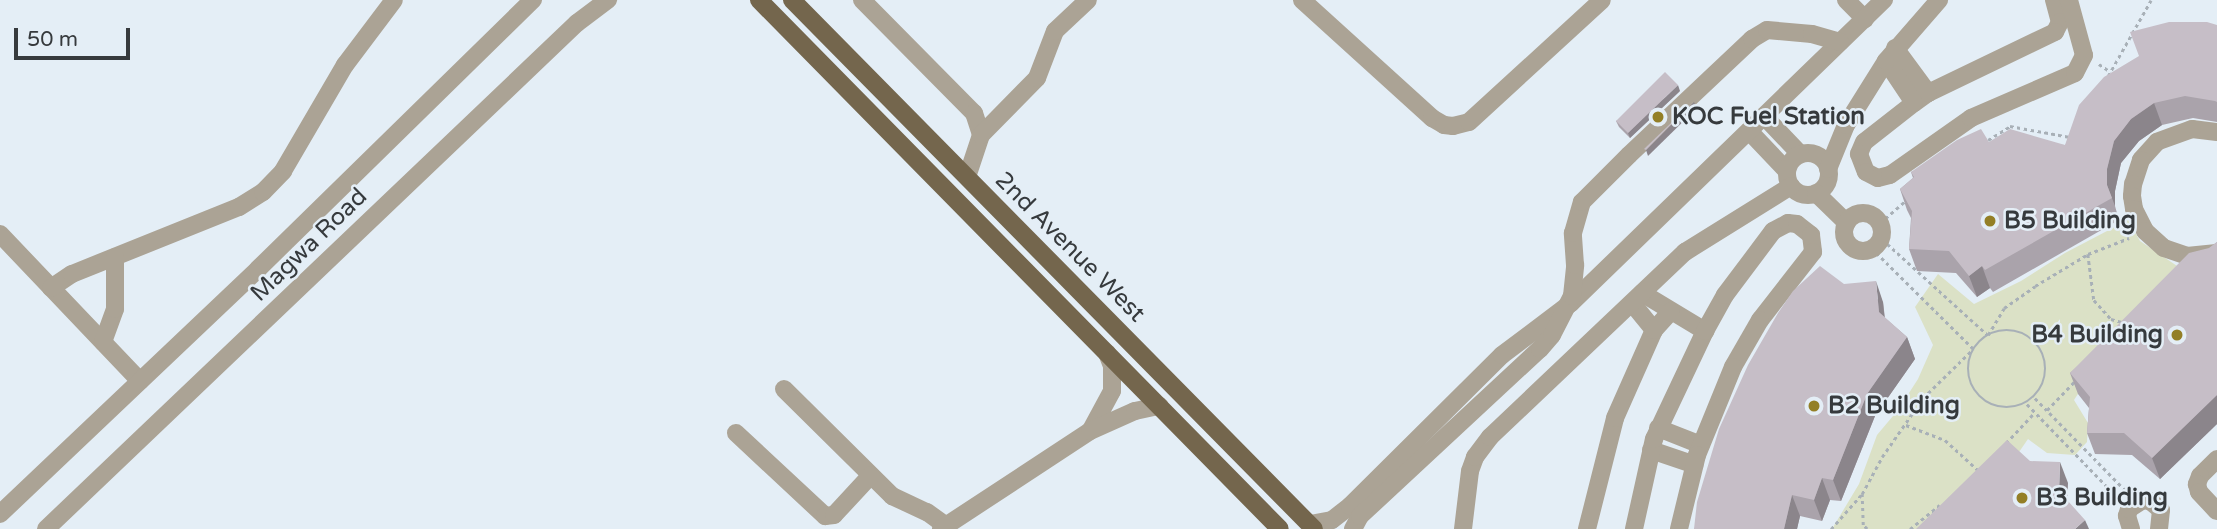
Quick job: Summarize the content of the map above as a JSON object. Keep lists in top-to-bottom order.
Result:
{
  "streets": {
    "main road": ["2nd Avenue West"],
    "street": ["Magwa Road"]
  },
  "places": [
    "KOC Fuel Station",
    "B5 Building",
    "B4 Building",
    "B2 Building",
    "B3 Building"
  ],
  "scale_bar": "50 m"
}
